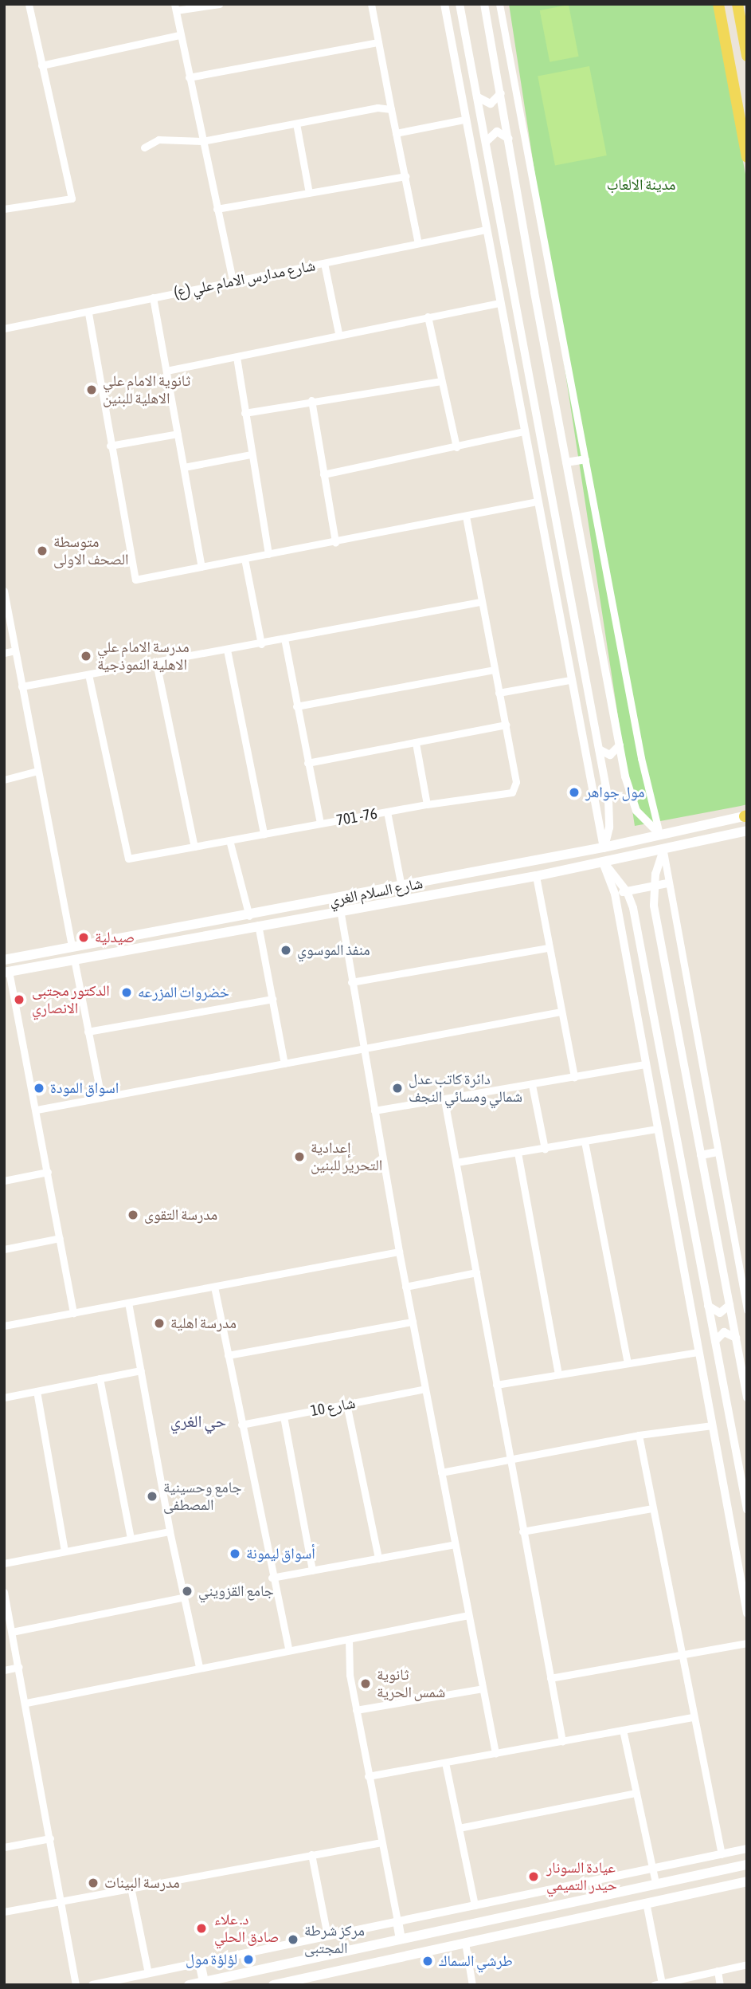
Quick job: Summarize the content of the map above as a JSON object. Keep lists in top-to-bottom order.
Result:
{
  "streets": {
    "main road": ["شارع السلام الغري"],
    "street": ["شارع مدارس الامام علي (ع)", "701 -76", "شارع 10"]
  },
  "districts": ["حي الغري"],
  "parks": ["مدينة الالعاب"],
  "places": [
    "ثانوية الامام علي الاهلية للبنين",
    "متوسطة الصحف الاولى",
    "مدرسة الامام علي الاهلية النموذجية",
    "مول جواهر",
    "صيدلية",
    "منفذ الموسوي",
    "خضروات المزرعه",
    "الدكتور مجتبى الانصاري",
    "اسواق المودة",
    "دائرة كاتب عدل شمالي ومسائي النجف",
    "إعدادية التحرير للبنين",
    "مدرسة التقوى",
    "مدرسة اهلية",
    "جامع وحسينية المصطفى",
    "أسواق ليمونة",
    "جامع القزويني",
    "ثانوية شمس الحرية",
    "عيادة السونار حيدر التميمي",
    "مدرسة البينات",
    "د. علاء صادق الحلي",
    "مركز شرطة المجتبى",
    "لؤلؤة مول",
    "طرشي السماك"
  ]
}
